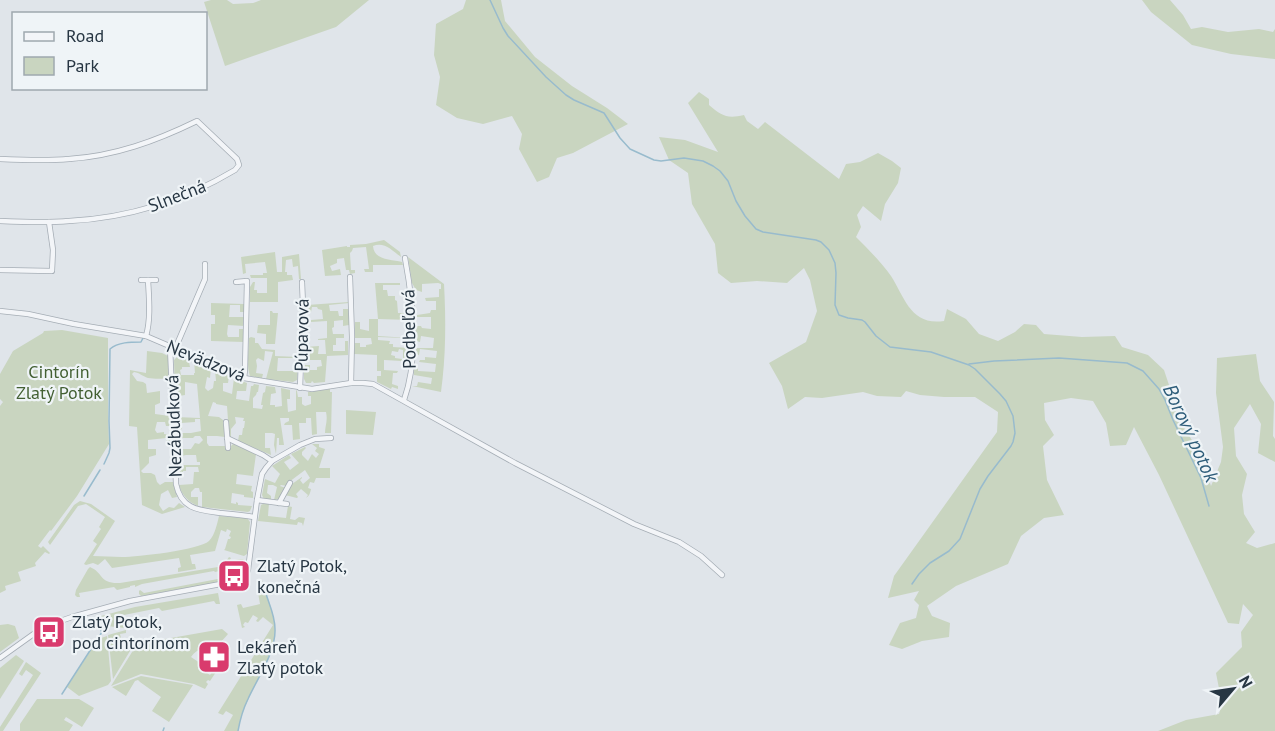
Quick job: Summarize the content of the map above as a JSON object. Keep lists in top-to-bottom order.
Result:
{
  "streets": {
    "street": [
      "Slnečná",
      "Podbeľová",
      "Púpavová",
      "Nevädzová",
      "Nezábudková"
    ]
  },
  "crossings": [
    ["Podbeľová", "Nevädzová"],
    ["Púpavová", "Nevädzová"],
    ["Nevädzová", "Nezábudková"]
  ],
  "water": ["Borový potok"],
  "parks": ["Cintorín Zlatý Potok"],
  "places": {
    "bus stop": ["Zlatý Potok, konečná", "Zlatý Potok, pod cintorínom"],
    "pharmacy": ["Lekáreň Zlatý potok"]
  },
  "legend": ["Road", "Park"],
  "north": "top right"
}
